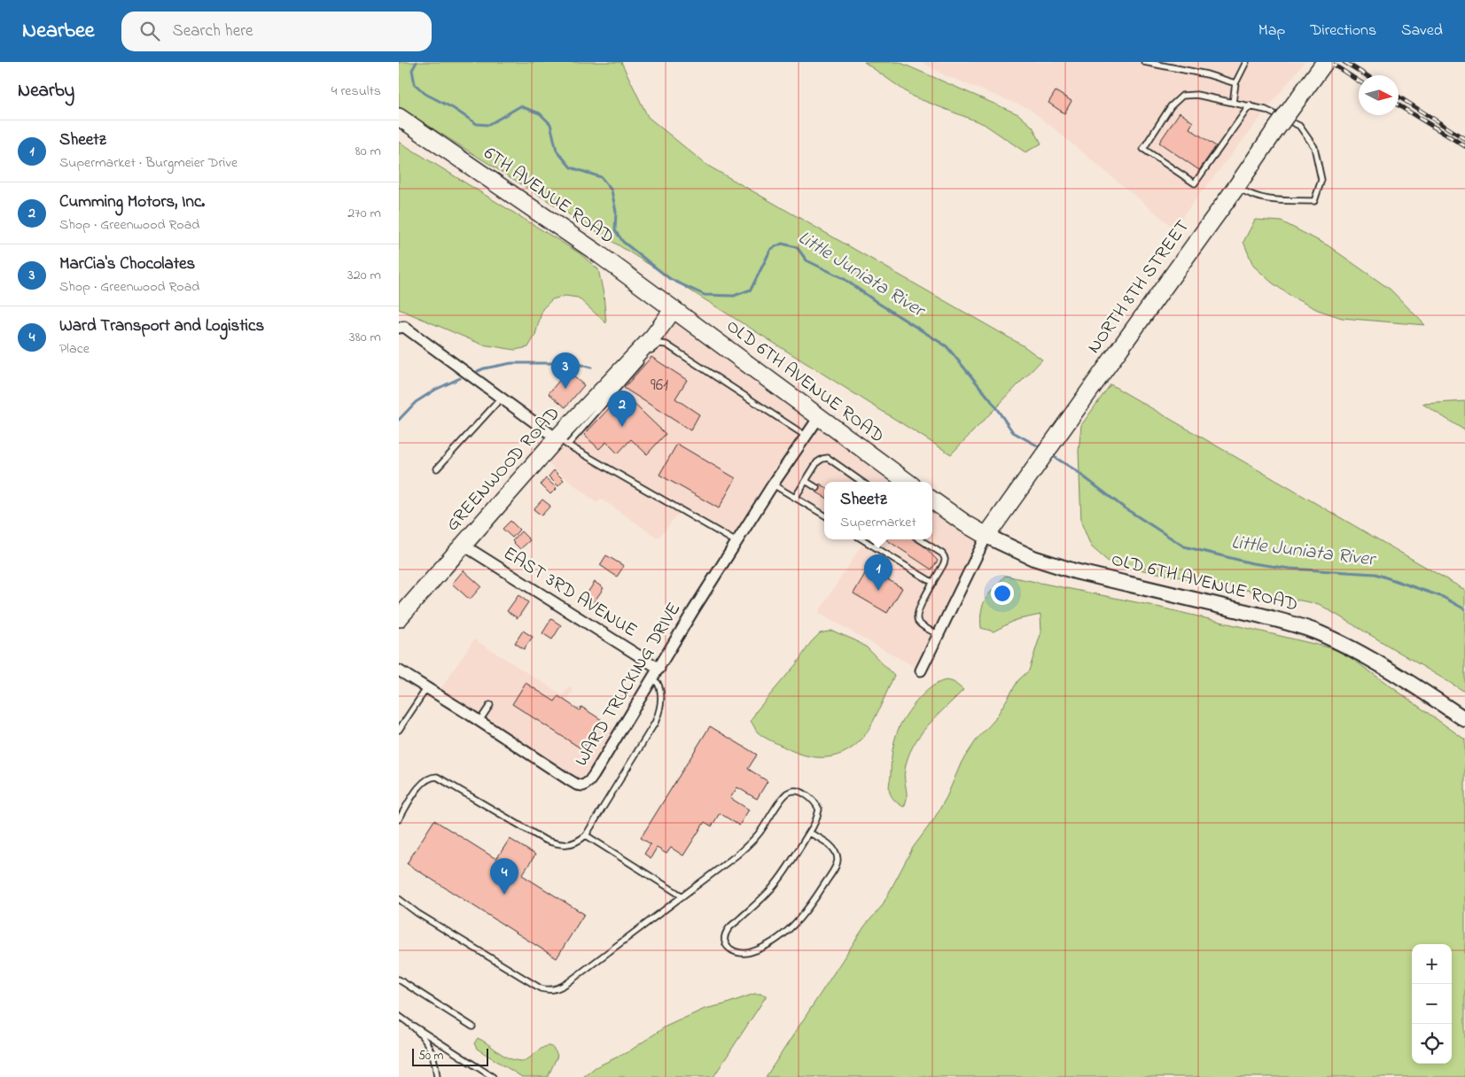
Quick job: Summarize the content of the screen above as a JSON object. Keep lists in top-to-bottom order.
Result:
{
  "streets": {
    "main road": [
      "6TH AVENUE ROAD",
      "NORTH 8TH STREET",
      "OLD 6TH AVENUE ROAD",
      "GREENWOOD ROAD"
    ],
    "street": ["EAST 3RD AVENUE", "WARD TRUCKING DRIVE"]
  },
  "crossings": [
    ["6TH AVENUE ROAD", "OLD 6TH AVENUE ROAD"],
    ["6TH AVENUE ROAD", "GREENWOOD ROAD"],
    ["NORTH 8TH STREET", "OLD 6TH AVENUE ROAD"],
    ["OLD 6TH AVENUE ROAD", "GREENWOOD ROAD"],
    ["OLD 6TH AVENUE ROAD", "WARD TRUCKING DRIVE"],
    ["GREENWOOD ROAD", "EAST 3RD AVENUE"],
    ["EAST 3RD AVENUE", "WARD TRUCKING DRIVE"]
  ],
  "water": ["Little Juniata River"],
  "house_numbers": ["961"],
  "scale_bar": "50 m",
  "north": "right",
  "page": {
    "header": "Nearbee",
    "search": "Search here",
    "nav": ["Map", "Directions", "Saved"],
    "heading": ["Nearby", "4 results"],
    "list": [
      {
        "mark": "1",
        "name": "Sheetz",
        "note": "Supermarket · Burgmeier Drive",
        "value": "80 m"
      },
      {
        "mark": "2",
        "name": "Cumming Motors, Inc.",
        "note": "Shop · Greenwood Road",
        "value": "270 m"
      },
      {
        "mark": "3",
        "name": "MarCia's Chocolates",
        "note": "Shop · Greenwood Road",
        "value": "320 m"
      },
      {
        "mark": "4",
        "name": "Ward Transport and Logistics",
        "note": "Place",
        "value": "380 m"
      }
    ],
    "pins": [
      "3",
      "2",
      "1",
      "4"
    ],
    "popup": ["Sheetz", "Supermarket"],
    "map_buttons": ["+", "−"],
    "scale": "50 m"
  }
}
